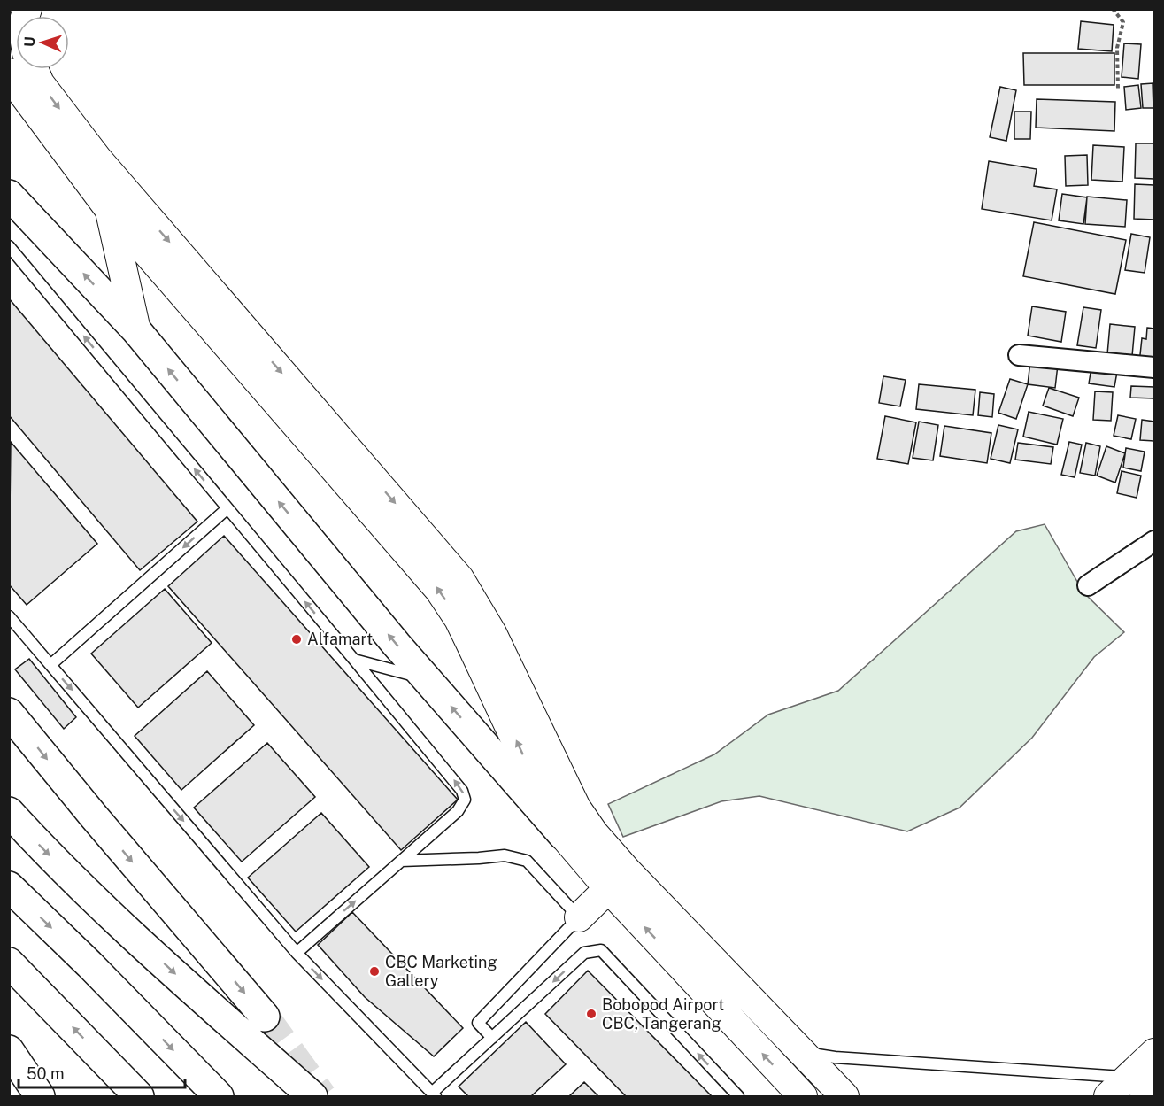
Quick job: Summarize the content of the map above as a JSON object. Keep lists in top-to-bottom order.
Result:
{
  "places": ["Alfamart", "CBC Marketing Gallery", "Bobopod Airport CBC, Tangerang"],
  "scale_bar": "50 m",
  "north": "left"
}
